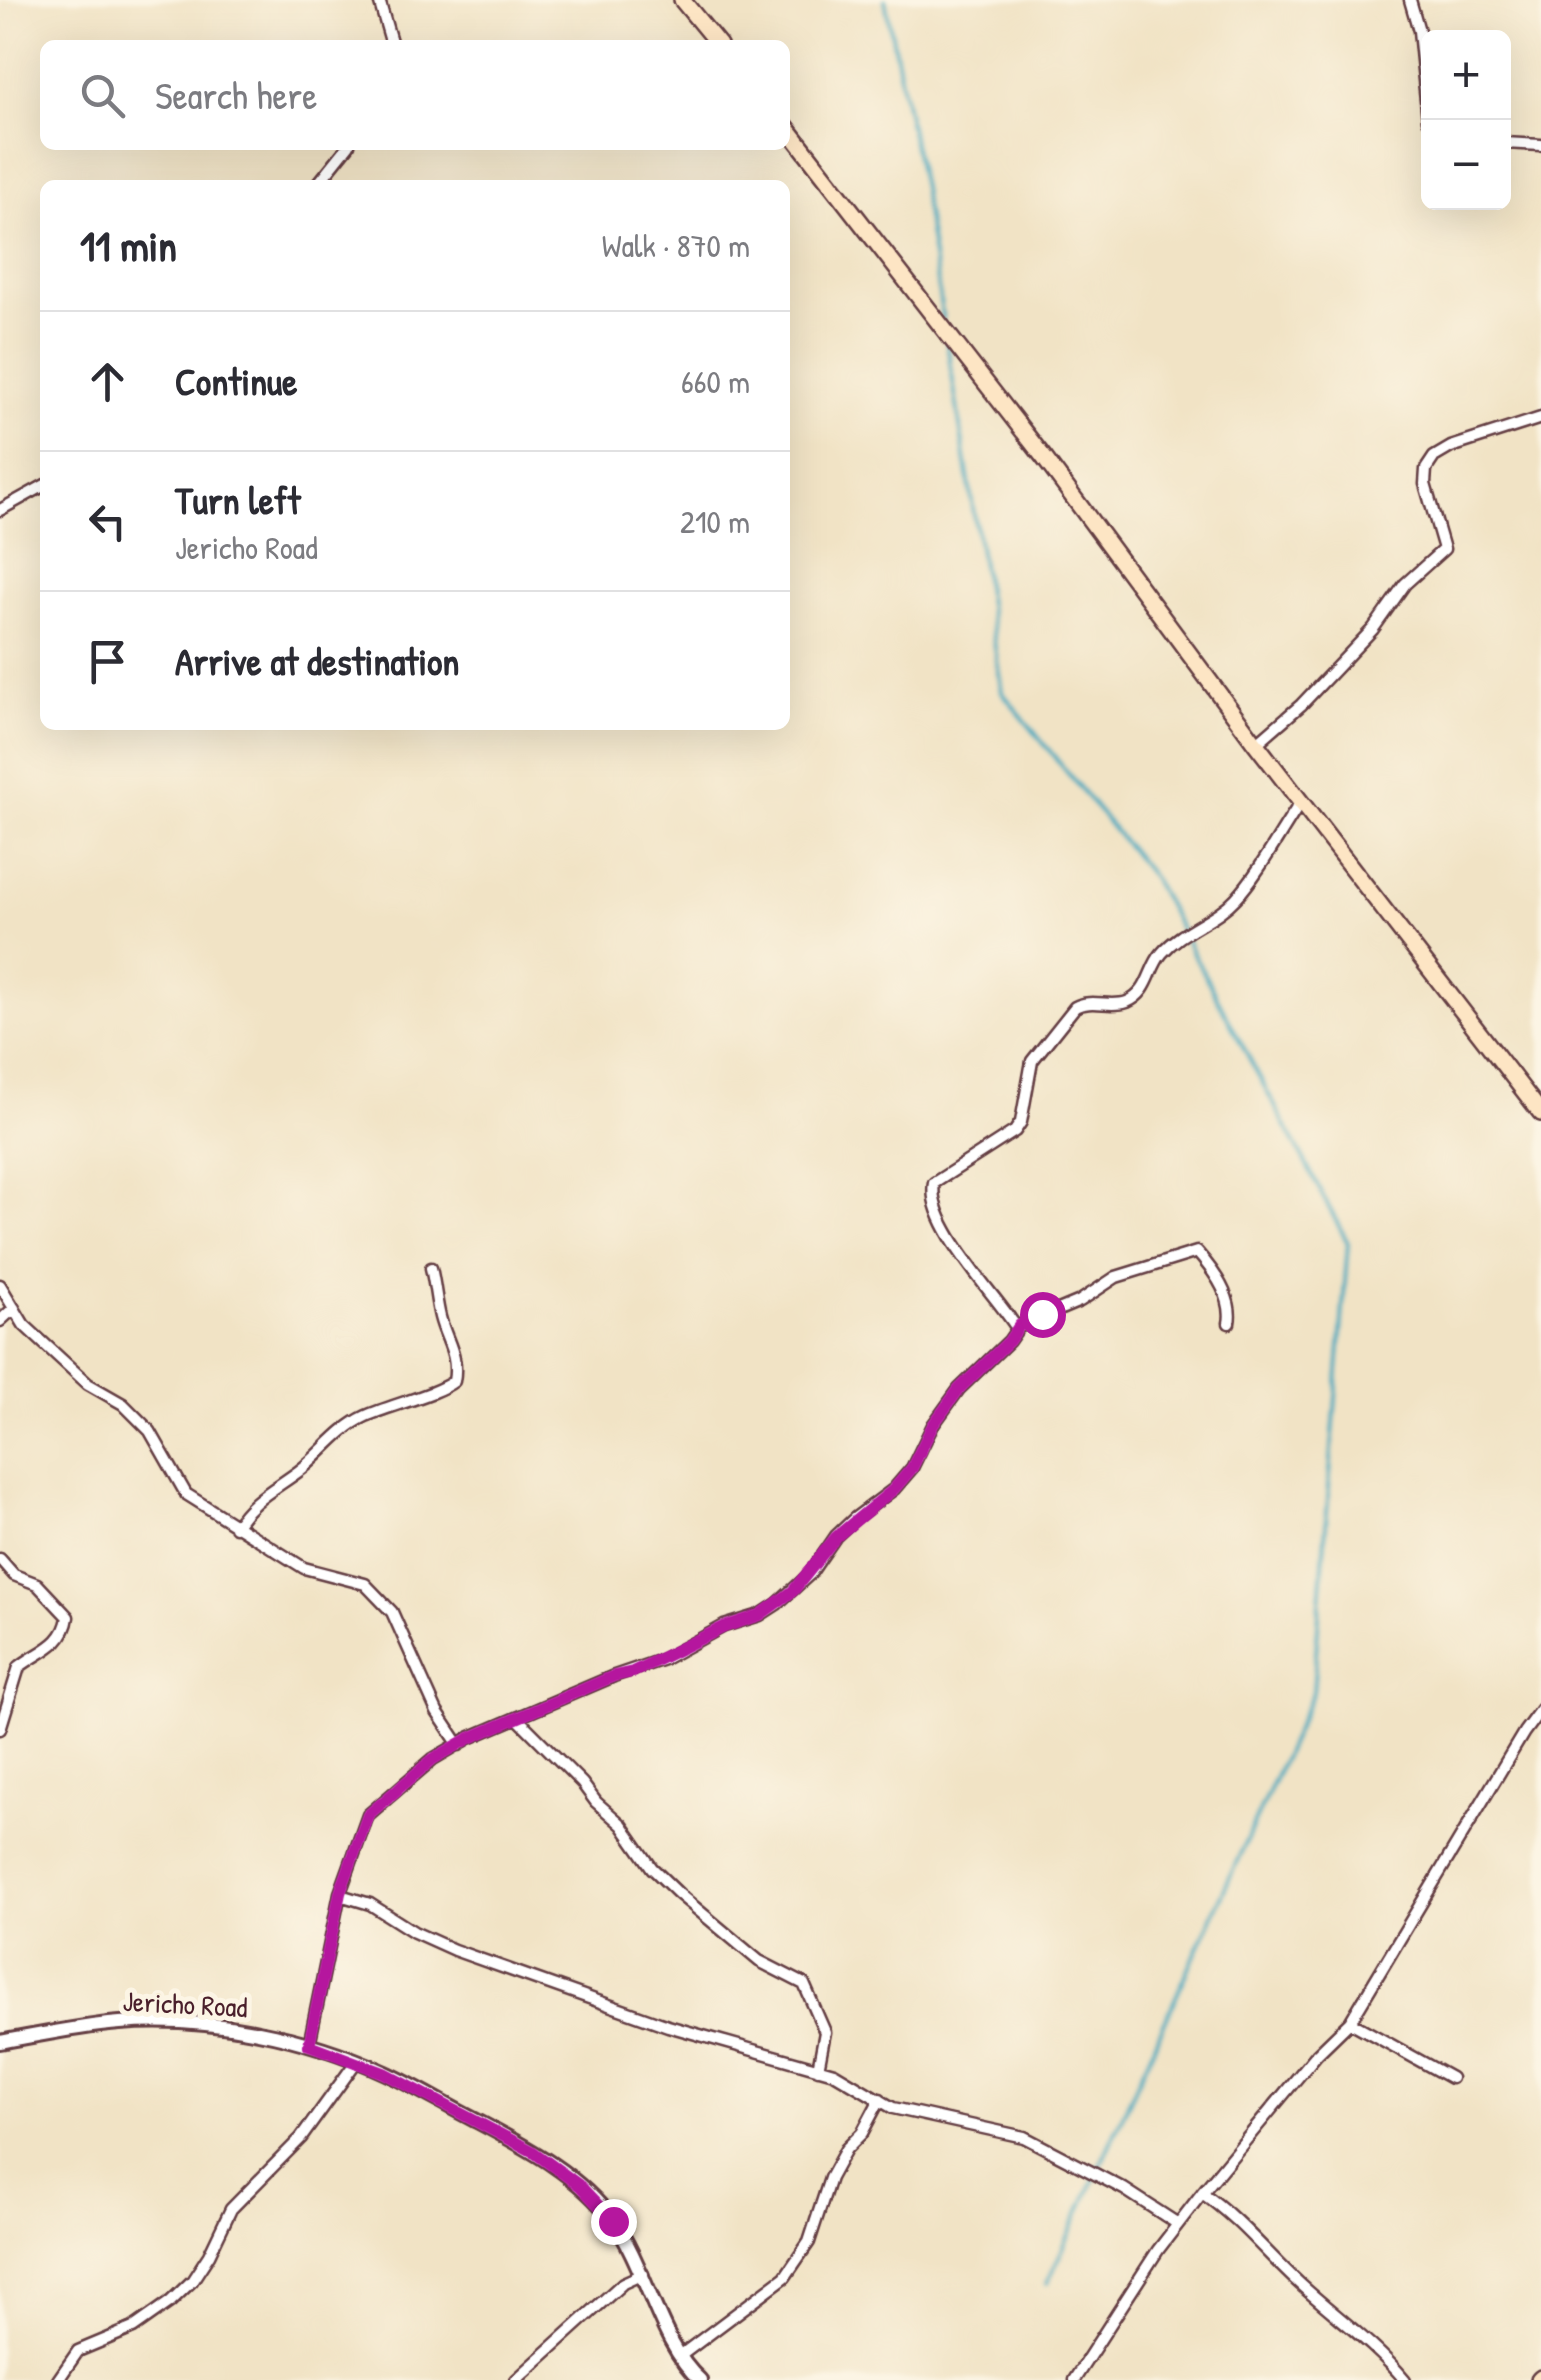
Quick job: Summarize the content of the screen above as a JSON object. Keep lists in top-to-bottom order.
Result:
{
  "streets": {
    "street": ["Jericho Road"]
  },
  "page": {
    "map_buttons": ["+", "−"],
    "search": "Search here",
    "heading": ["11 min", "Walk · 870 m"],
    "list": [
      ["Continue", "660 m"],
      ["Turn left", "Jericho Road", "210 m"],
      "Arrive at destination"
    ]
  }
}
